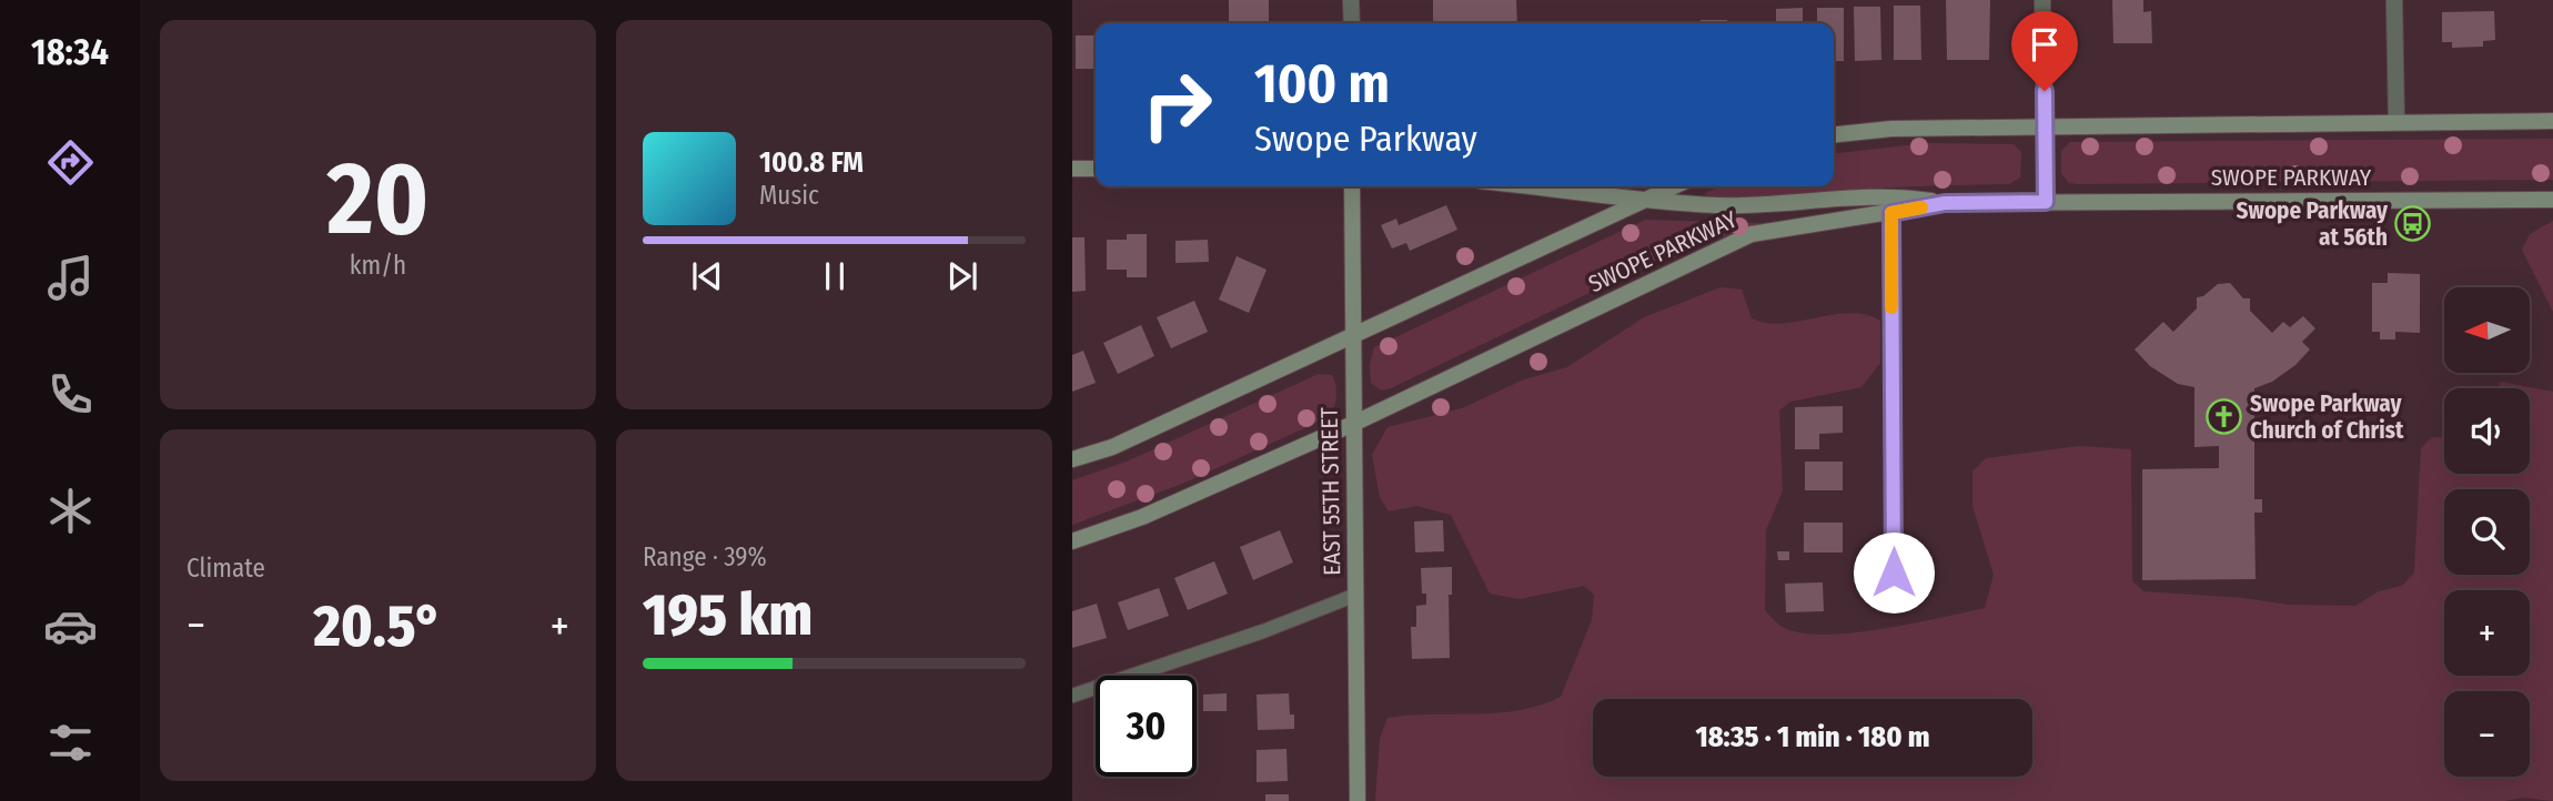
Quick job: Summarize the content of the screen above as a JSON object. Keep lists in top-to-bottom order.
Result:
{
  "streets": {
    "main road": ["SWOPE PARKWAY", "EAST 55TH STREET"]
  },
  "crossings": [
    ["SWOPE PARKWAY", "EAST 55TH STREET"]
  ],
  "places": {
    "bus stop": ["Swope Parkway at 56th"],
    "church": ["Swope Parkway Church of Christ"]
  },
  "north": "left",
  "page": {
    "tabs": "18:34",
    "tile": [
      ["20", "km/h"],
      "Climate",
      ["Range · 39%", "195 km"]
    ],
    "turn": ["100 m", "Swope Parkway"],
    "song": ["100.8 FM", "Music"],
    "map_buttons": ["+", "−"],
    "heat": ["−", "20.5°", "+"],
    "limit": "30",
    "trip": "18:35 · 1 min · 180 m"
  }
}
